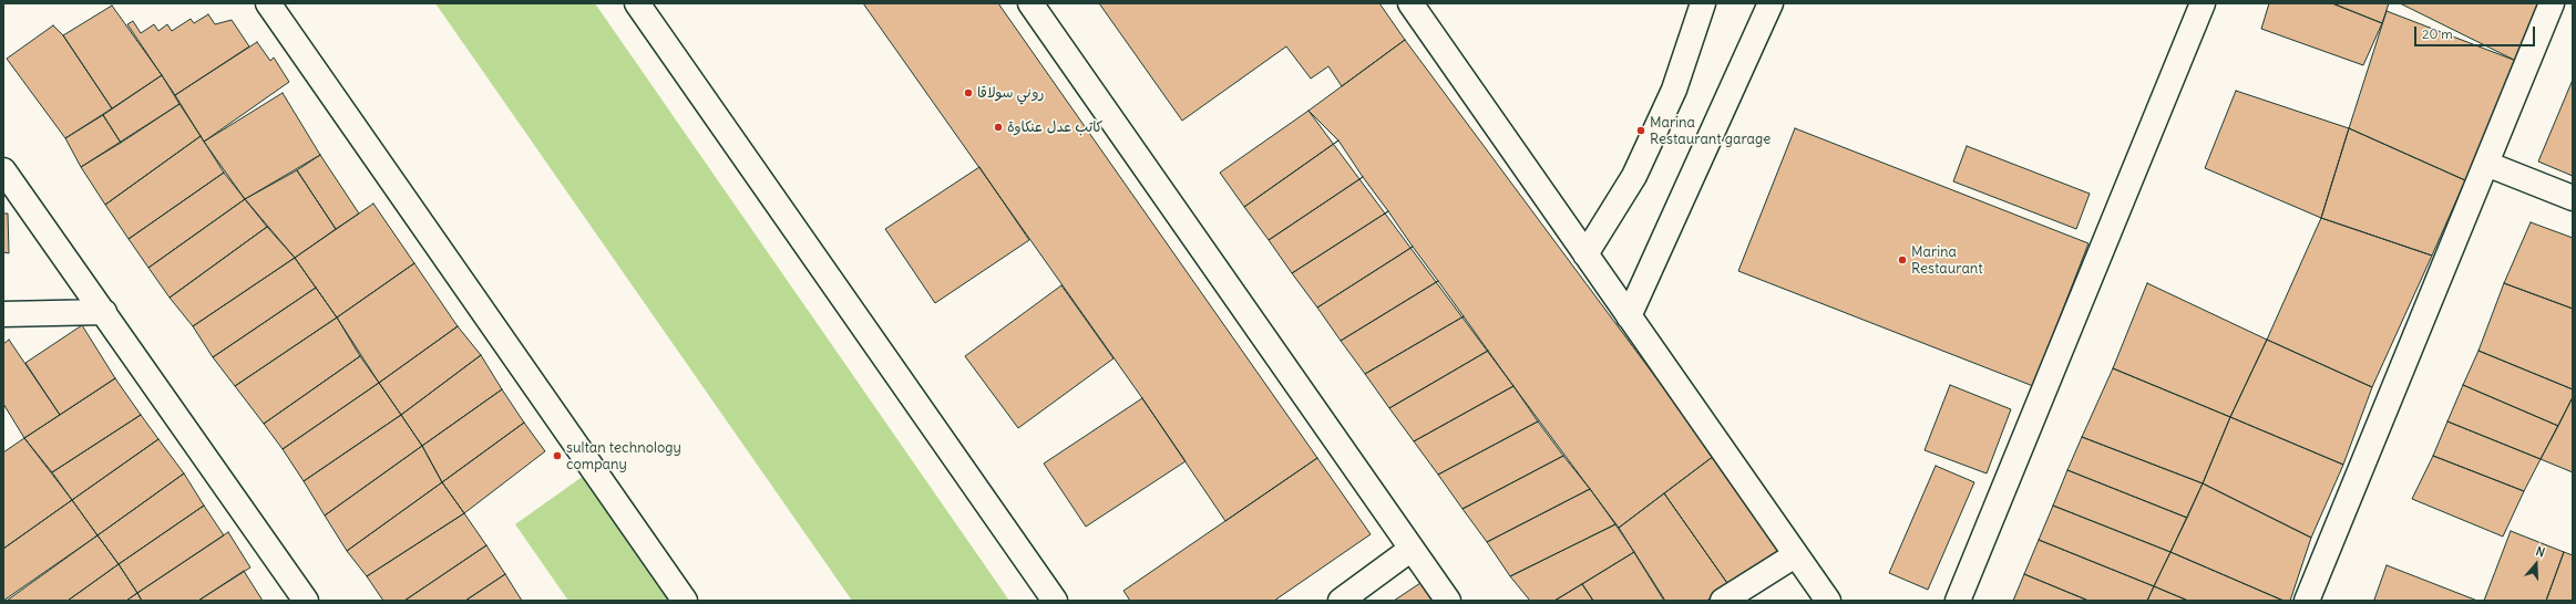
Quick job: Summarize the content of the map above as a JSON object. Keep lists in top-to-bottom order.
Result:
{
  "places": [
    "روني سولاقا",
    "كاتب عدل عنكاوة",
    "Marina Restaurant garage",
    "Marina Restaurant",
    "sultan technology company"
  ],
  "scale_bar": "20 m",
  "north": "top"
}
